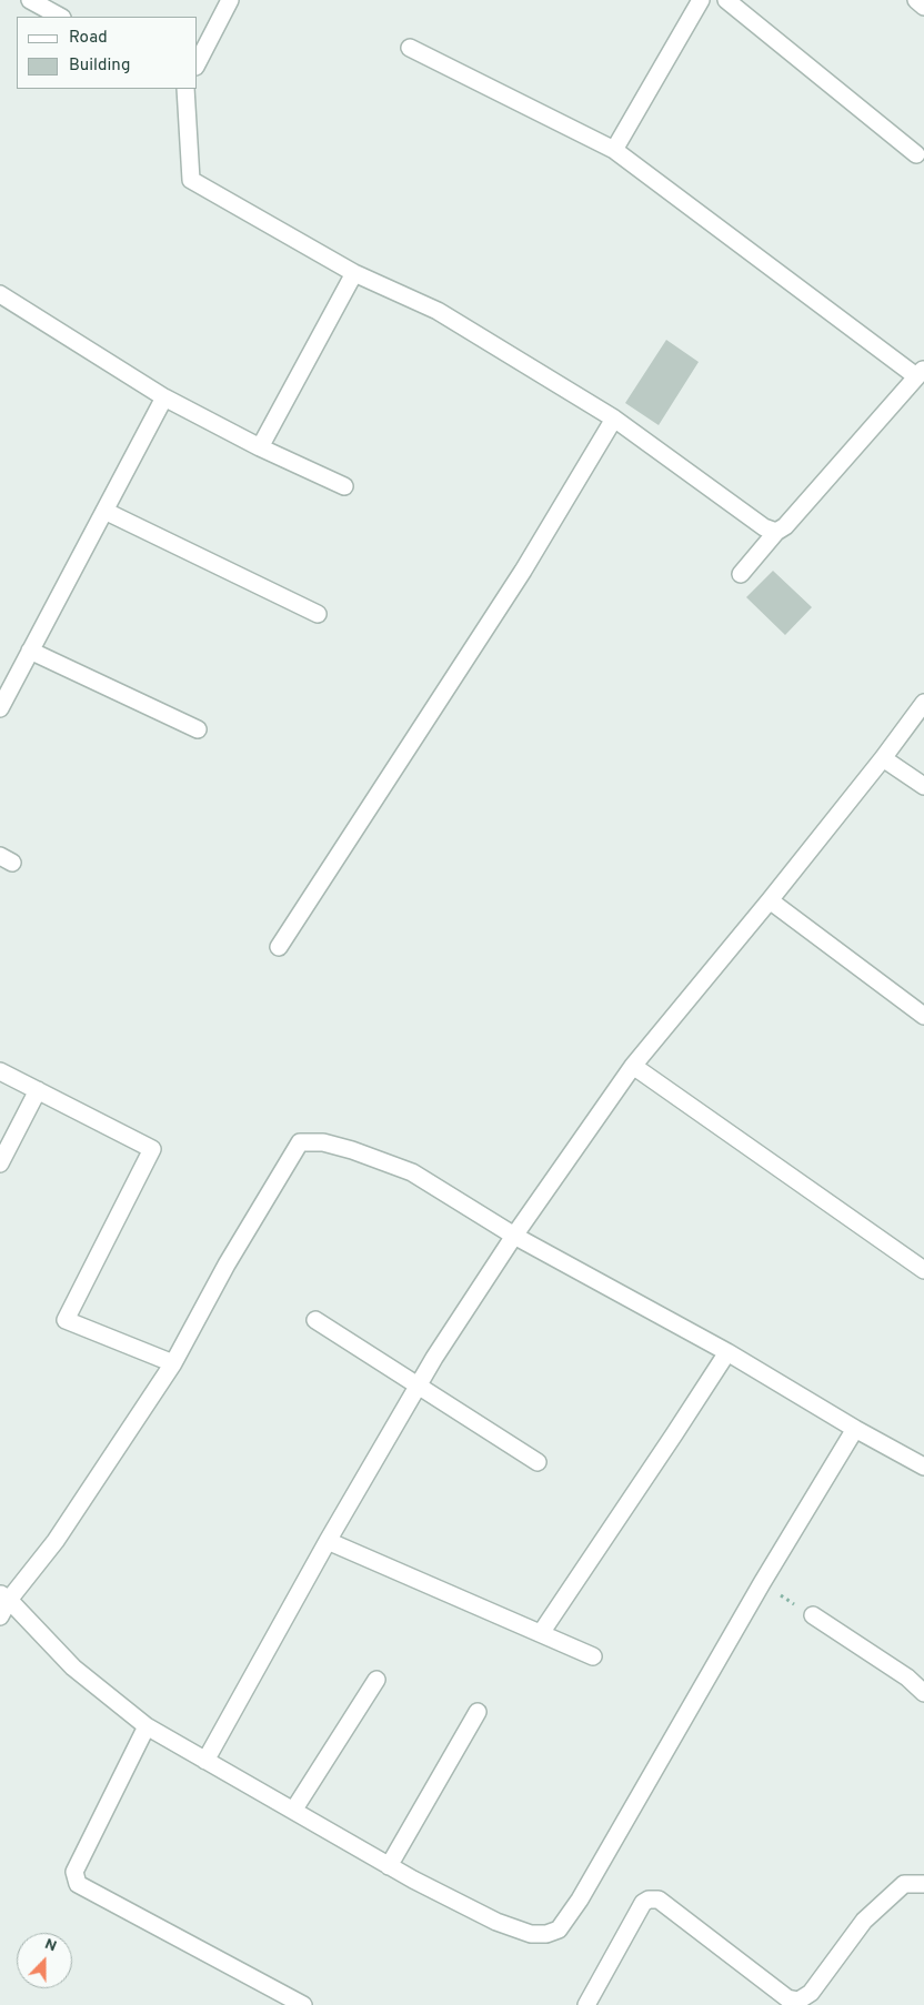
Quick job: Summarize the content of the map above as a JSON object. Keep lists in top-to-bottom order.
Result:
{
  "legend": ["Road", "Building"],
  "north": "top"
}
